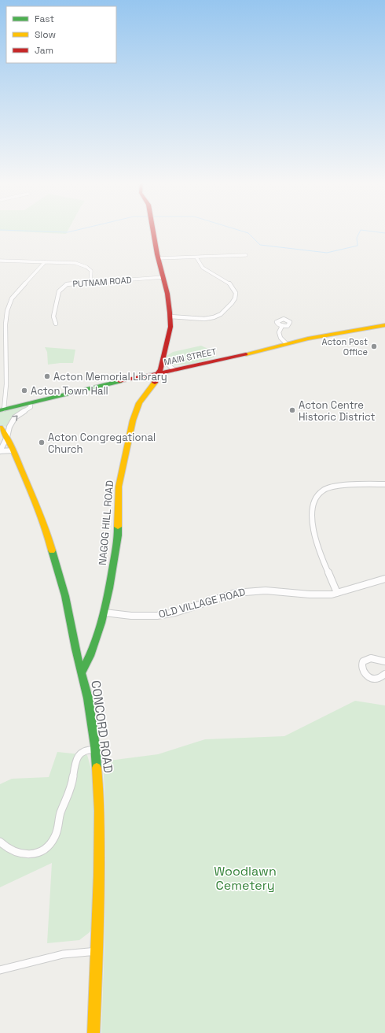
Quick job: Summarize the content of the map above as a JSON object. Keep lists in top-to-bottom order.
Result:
{
  "streets": {
    "street": [
      "PUTNAM ROAD",
      "MAIN STREET",
      "NAGOG HILL ROAD",
      "OLD VILLAGE ROAD",
      "CONCORD ROAD"
    ]
  },
  "crossings": [
    ["PUTNAM ROAD", "NAGOG HILL ROAD"],
    ["MAIN STREET", "NAGOG HILL ROAD"],
    ["NAGOG HILL ROAD", "OLD VILLAGE ROAD"],
    ["NAGOG HILL ROAD", "CONCORD ROAD"]
  ],
  "parks": ["Woodlawn Cemetery"],
  "places": [
    "Acton Post Office",
    "Acton Memorial Library",
    "Acton Town Hall",
    "Acton Centre Historic District",
    "Acton Congregational Church"
  ],
  "legend": ["Fast", "Slow", "Jam"]
}
